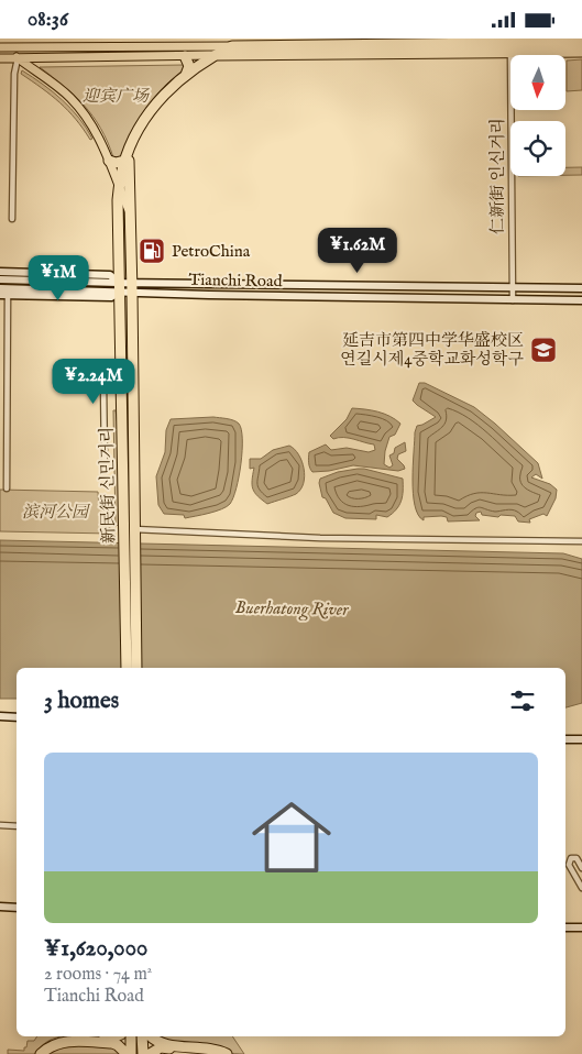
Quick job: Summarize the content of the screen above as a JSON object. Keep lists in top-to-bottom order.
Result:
{
  "streets": {
    "highway": ["新民街 신민거리"],
    "main road": ["Tianchi Road"],
    "street": ["仁新街 인신거리"]
  },
  "crossings": [
    ["仁新街 인신거리", "Tianchi Road"],
    ["Tianchi Road", "新民街 신민거리"]
  ],
  "water": ["Buerhatong River"],
  "parks": ["迎宾广场", "滨河公园"],
  "places": {
    "fuel station": ["PetroChina"],
    "school or university": ["延吉市第四中学华盛校区 연길시제4중학교화성학구"]
  },
  "north": "bottom",
  "page": {
    "status": "08:36",
    "price": ["¥1.62M", "¥1M", "¥2.24M"],
    "heading": "3 homes",
    "list": [
      {
        "name": "¥1,620,000",
        "note": "2 rooms · 74 m² · Tianchi Road"
      }
    ]
  }
}
